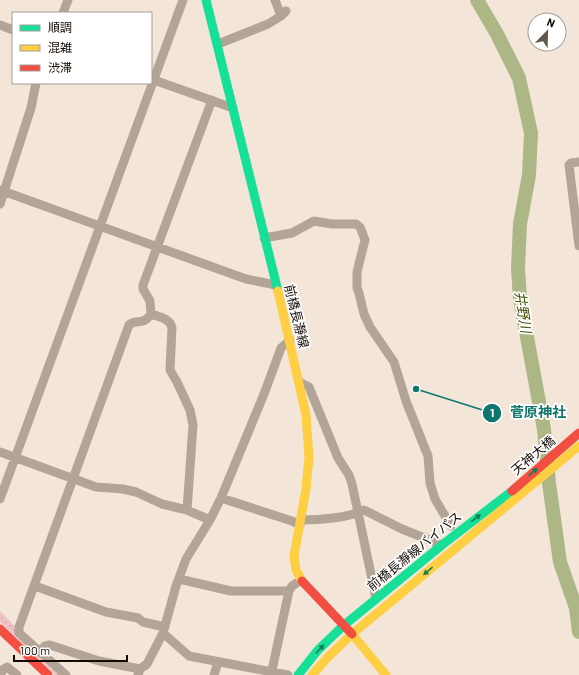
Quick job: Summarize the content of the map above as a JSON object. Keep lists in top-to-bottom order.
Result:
{
  "streets": {
    "main road": ["前橋長瀞線", "天神大橋", "前橋長瀞線バイパス"]
  },
  "crossings": [
    ["前橋長瀞線", "前橋長瀞線バイパス"],
    ["天神大橋", "前橋長瀞線バイパス"]
  ],
  "water": ["井野川"],
  "places": ["菅原神社"],
  "legend": ["順調", "混雑", "渋滞"],
  "scale_bar": "100 m",
  "north": "top right"
}
